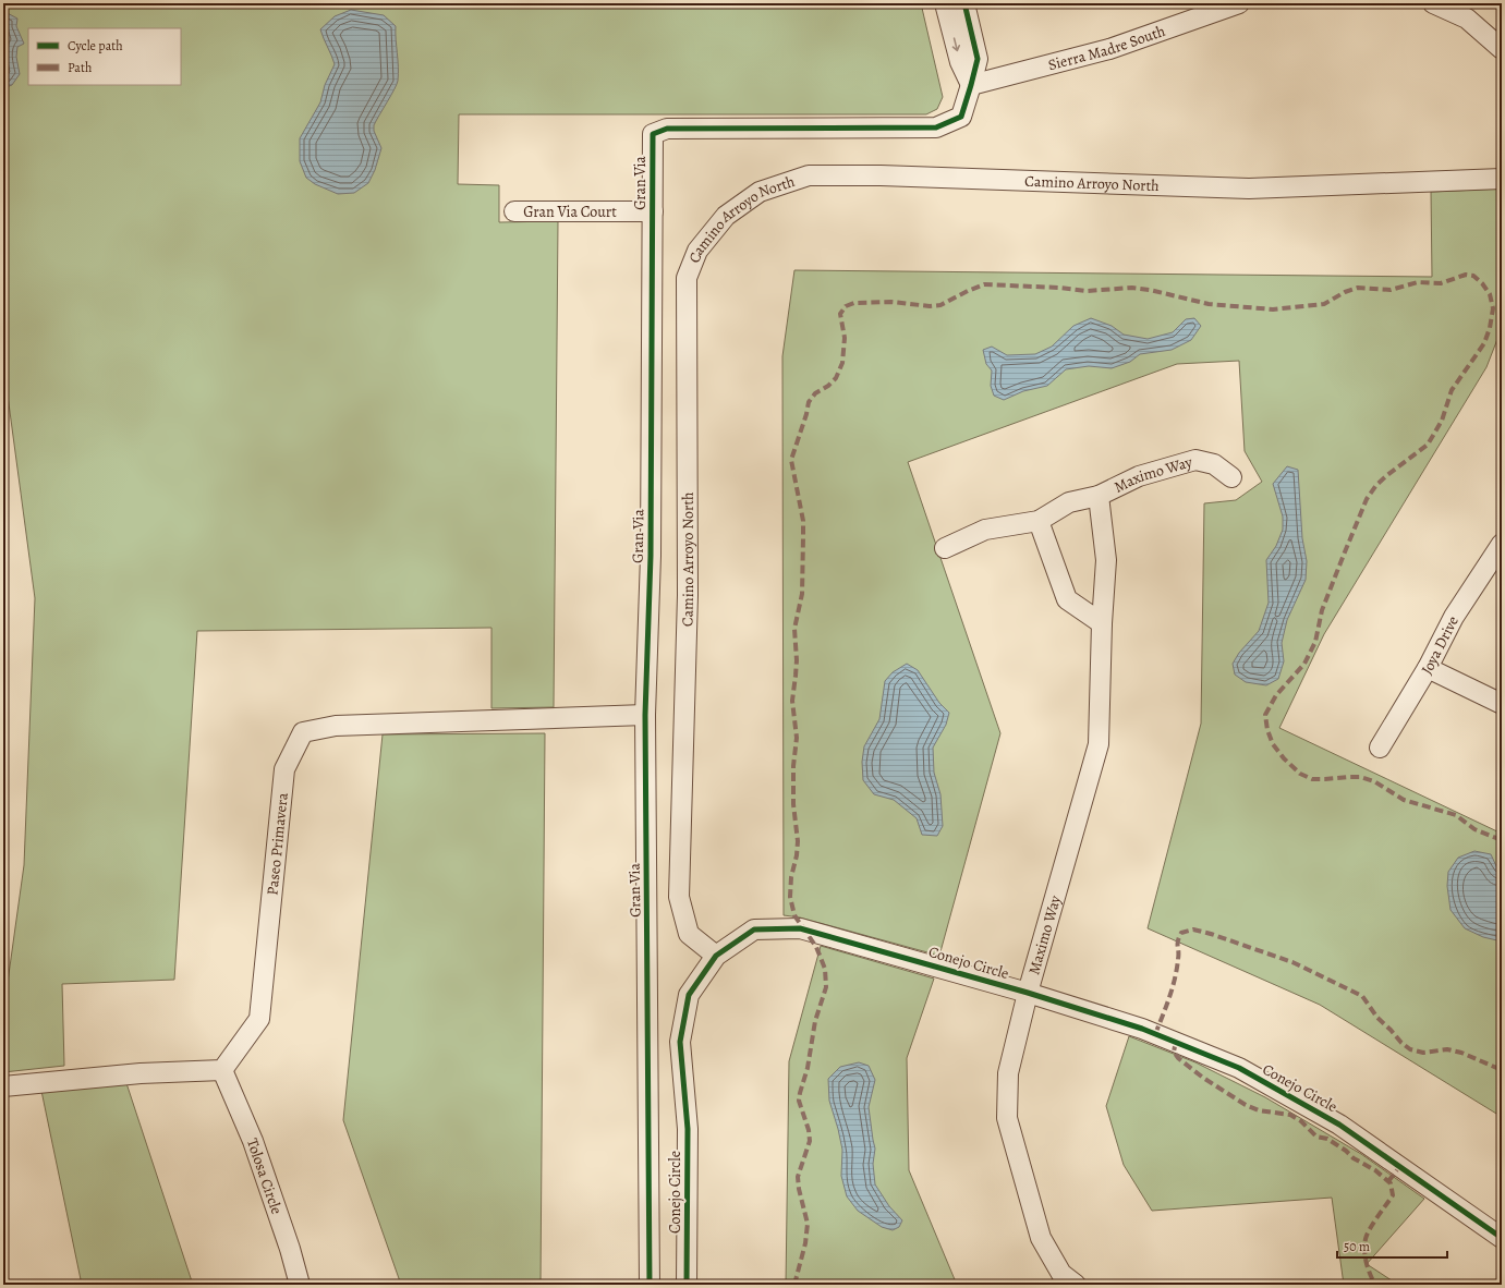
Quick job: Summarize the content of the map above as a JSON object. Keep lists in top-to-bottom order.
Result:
{
  "streets": {
    "street": [
      "Sierra Madre South",
      "Gran Via",
      "Camino Arroyo North",
      "Gran Via Court",
      "Maximo Way",
      "Joya Drive",
      "Paseo Primavera",
      "Conejo Circle",
      "Tolosa Circle"
    ]
  },
  "crossings": [
    ["Sierra Madre South", "Gran Via"],
    ["Gran Via", "Gran Via Court"],
    ["Gran Via", "Paseo Primavera"],
    ["Camino Arroyo North", "Conejo Circle"],
    ["Maximo Way", "Conejo Circle"],
    ["Paseo Primavera", "Tolosa Circle"]
  ],
  "legend": ["Cycle path", "Path"],
  "scale_bar": "50 m"
}
